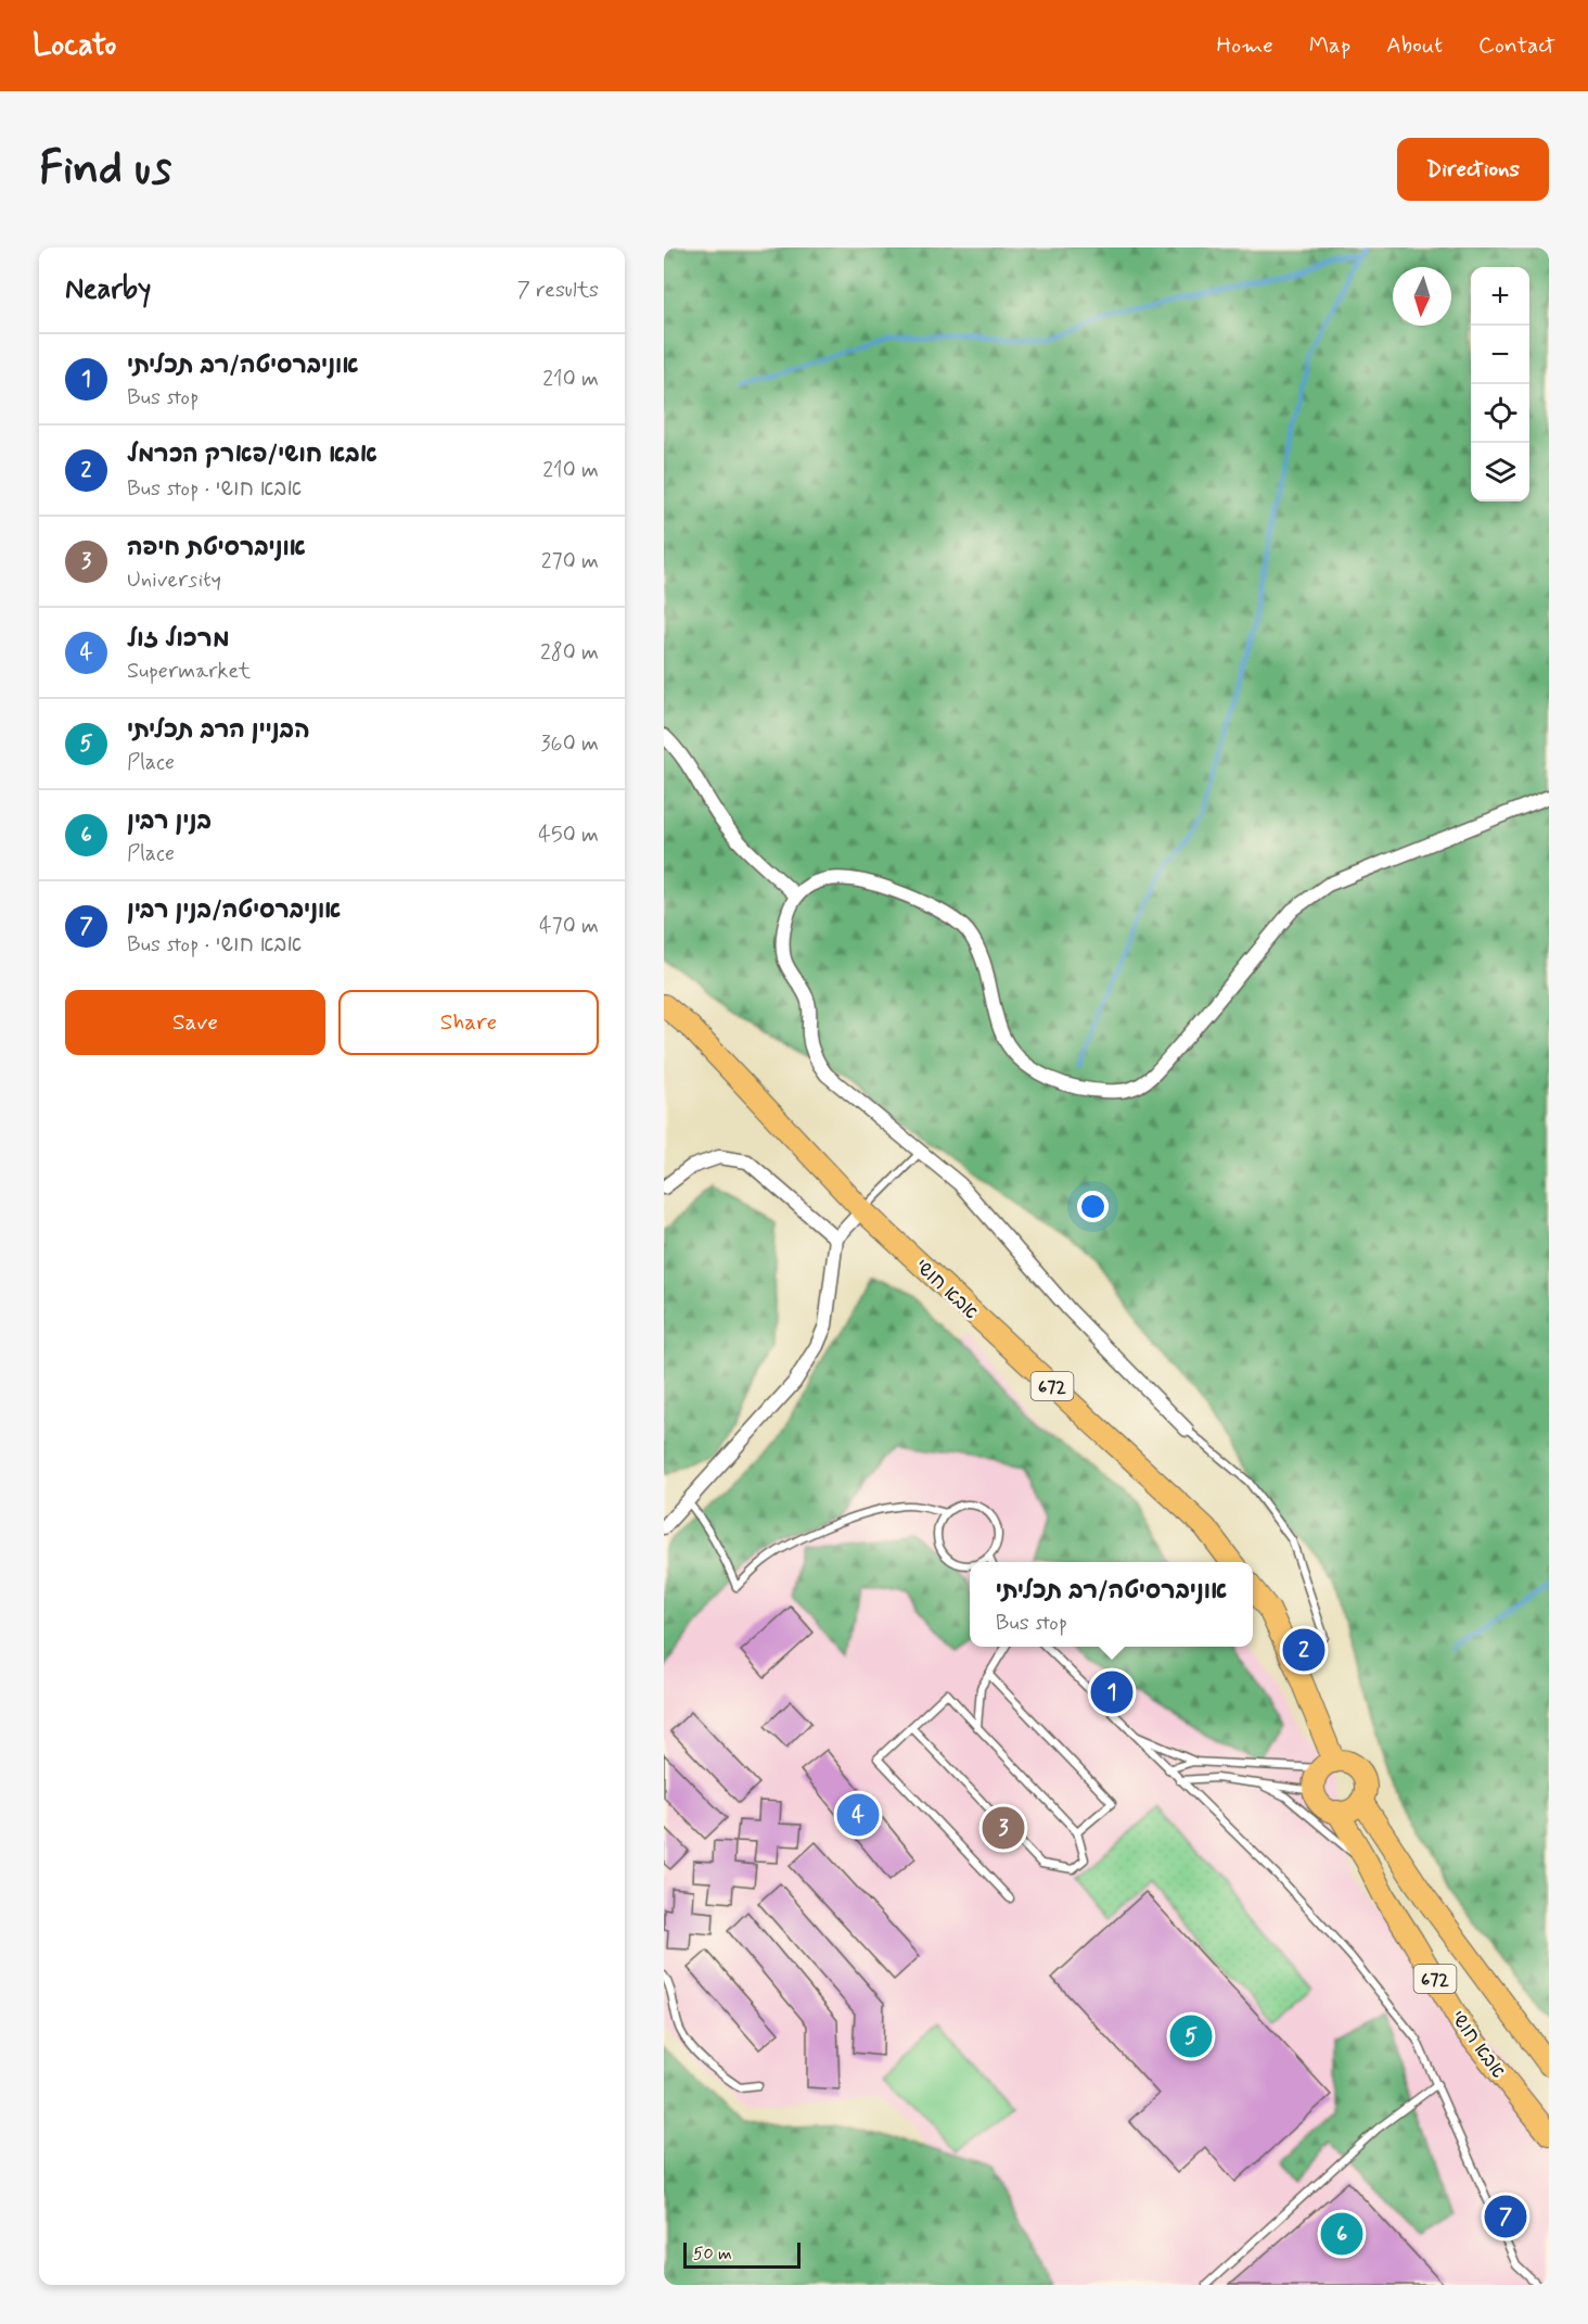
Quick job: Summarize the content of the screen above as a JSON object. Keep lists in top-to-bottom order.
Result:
{
  "streets": {
    "main road": ["אבא חושי", "672"]
  },
  "crossings": [
    ["אבא חושי", "672"]
  ],
  "scale_bar": "50 m",
  "north": "bottom",
  "page": {
    "header": "Locato",
    "nav": [
      "Home",
      "Map",
      "About",
      "Contact"
    ],
    "buttons": [
      "Directions",
      ["Save", "Share"]
    ],
    "title": "Find us",
    "heading": ["Nearby", "7 results"],
    "map_buttons": ["+", "−"],
    "list": [
      {
        "mark": "1",
        "name": "אוניברסיטה/רב תכליתי",
        "note": "Bus stop",
        "value": "210 m"
      },
      {
        "mark": "2",
        "name": "אבא חושי/פארק הכרמל",
        "note": "Bus stop · אבא חושי",
        "value": "210 m"
      },
      {
        "mark": "3",
        "name": "אוניברסיטת חיפה",
        "note": "University",
        "value": "270 m"
      },
      {
        "mark": "4",
        "name": "מרכול זול",
        "note": "Supermarket",
        "value": "280 m"
      },
      {
        "mark": "5",
        "name": "הבניין הרב תכליתי",
        "note": "Place",
        "value": "360 m"
      },
      {
        "mark": "6",
        "name": "בנין רבין",
        "note": "Place",
        "value": "450 m"
      },
      {
        "mark": "7",
        "name": "אוניברסיטה/בנין רבין",
        "note": "Bus stop · אבא חושי",
        "value": "470 m"
      }
    ],
    "popup": ["אוניברסיטה/רב תכליתי", "Bus stop"],
    "pins": [
      "2",
      "1",
      "4",
      "3",
      "5",
      "7",
      "6"
    ],
    "scale": "50 m"
  }
}
